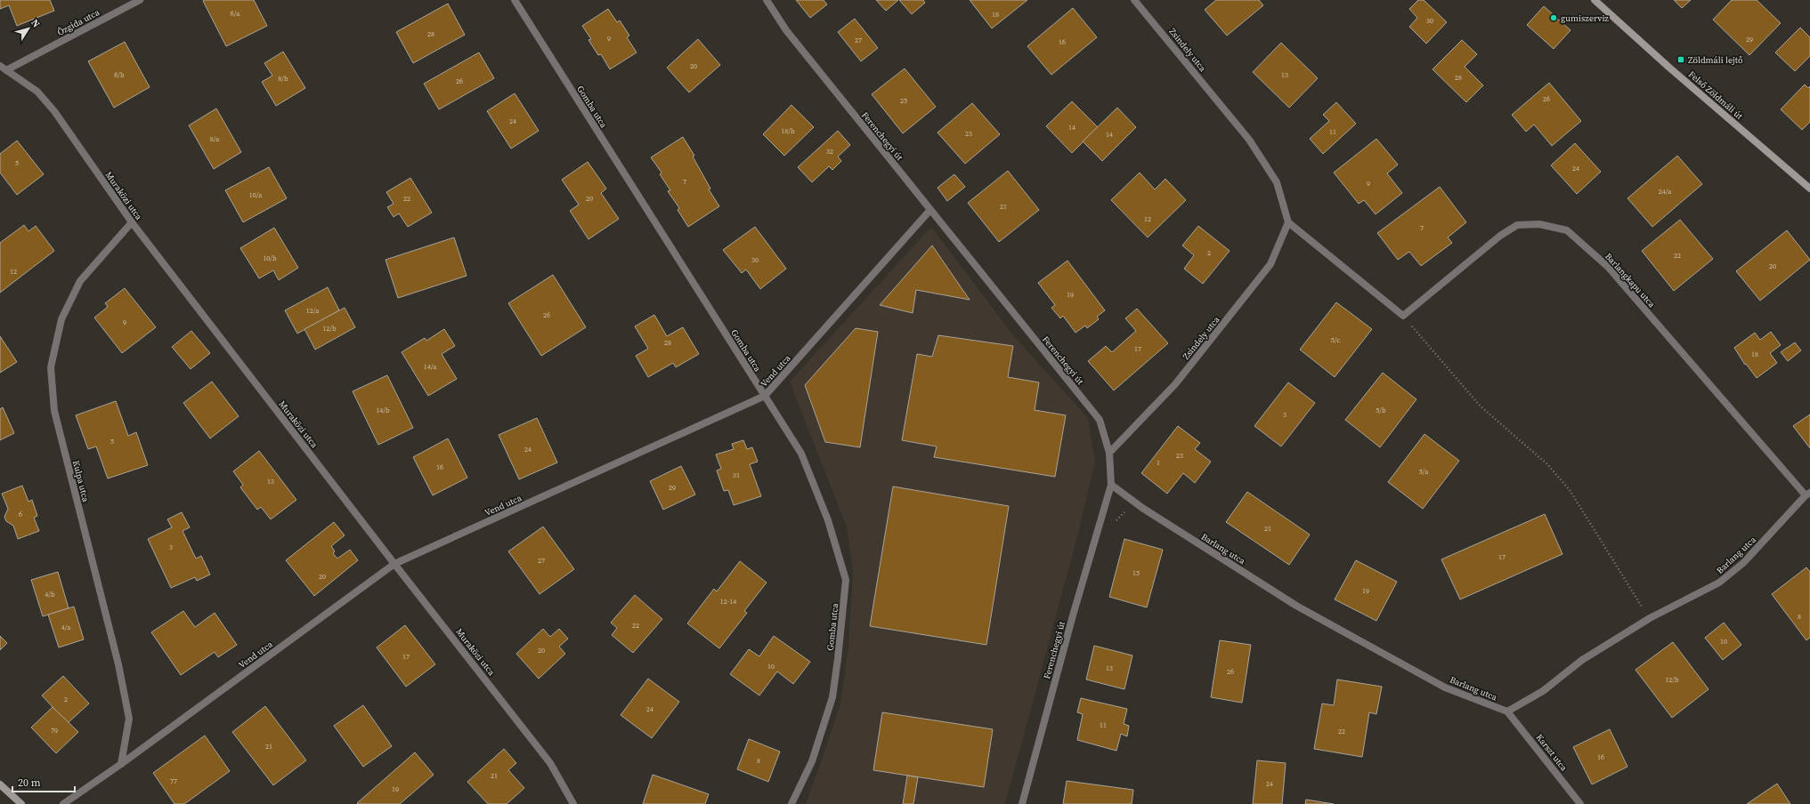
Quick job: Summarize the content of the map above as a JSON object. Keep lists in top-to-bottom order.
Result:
{
  "streets": {
    "street": [
      "Őzgida utca",
      "Zsindely utca",
      "Felső Zöldmáli út",
      "Gomba utca",
      "Ferenchegyi út",
      "Muraközi utca",
      "Barlangkapu utca",
      "Vend utca",
      "Kulpa utca",
      "Barlang utca",
      "Karszt utca"
    ]
  },
  "crossings": [
    ["Őzgida utca", "Muraközi utca"],
    ["Zsindely utca", "Ferenchegyi út"],
    ["Gomba utca", "Vend utca"],
    ["Ferenchegyi út", "Vend utca"],
    ["Ferenchegyi út", "Barlang utca"],
    ["Muraközi utca", "Vend utca"],
    ["Muraközi utca", "Kulpa utca"],
    ["Barlangkapu utca", "Barlang utca"],
    ["Vend utca", "Kulpa utca"],
    ["Barlang utca", "Karszt utca"]
  ],
  "places": {
    "other": ["gumiszerviz"],
    "transit": ["Zöldmáli lejtő"]
  },
  "house_numbers": [
    "6/a",
    "18",
    "30",
    "28",
    "9",
    "29",
    "27",
    "16",
    "20",
    "6/b",
    "13",
    "28",
    "8/b",
    "26",
    "26",
    "25",
    "24",
    "14",
    "18/b",
    "11",
    "23",
    "14",
    "8/a",
    "32",
    "5",
    "24",
    "7",
    "9",
    "24/a",
    "10/a",
    "22",
    "20",
    "21",
    "12",
    "7",
    "2",
    "22",
    "10/b",
    "30",
    "20",
    "12",
    "19",
    "12/a",
    "26",
    "9",
    "12/b",
    "5/c",
    "28",
    "17",
    "18",
    "14/a",
    "14/b",
    "5/b",
    "3",
    "5",
    "24",
    "23",
    "1",
    "16",
    "5/a",
    "31",
    "13",
    "29",
    "6",
    "21",
    "3",
    "17",
    "27",
    "15",
    "20",
    "19",
    "4/b",
    "12-14",
    "8",
    "22",
    "4/a",
    "10",
    "20",
    "17",
    "10",
    "13",
    "26",
    "12/b",
    "2",
    "24",
    "11",
    "79",
    "22",
    "21",
    "16",
    "8",
    "21",
    "77",
    "24",
    "19"
  ],
  "scale_bar": "20 m",
  "north": "top right"
}
